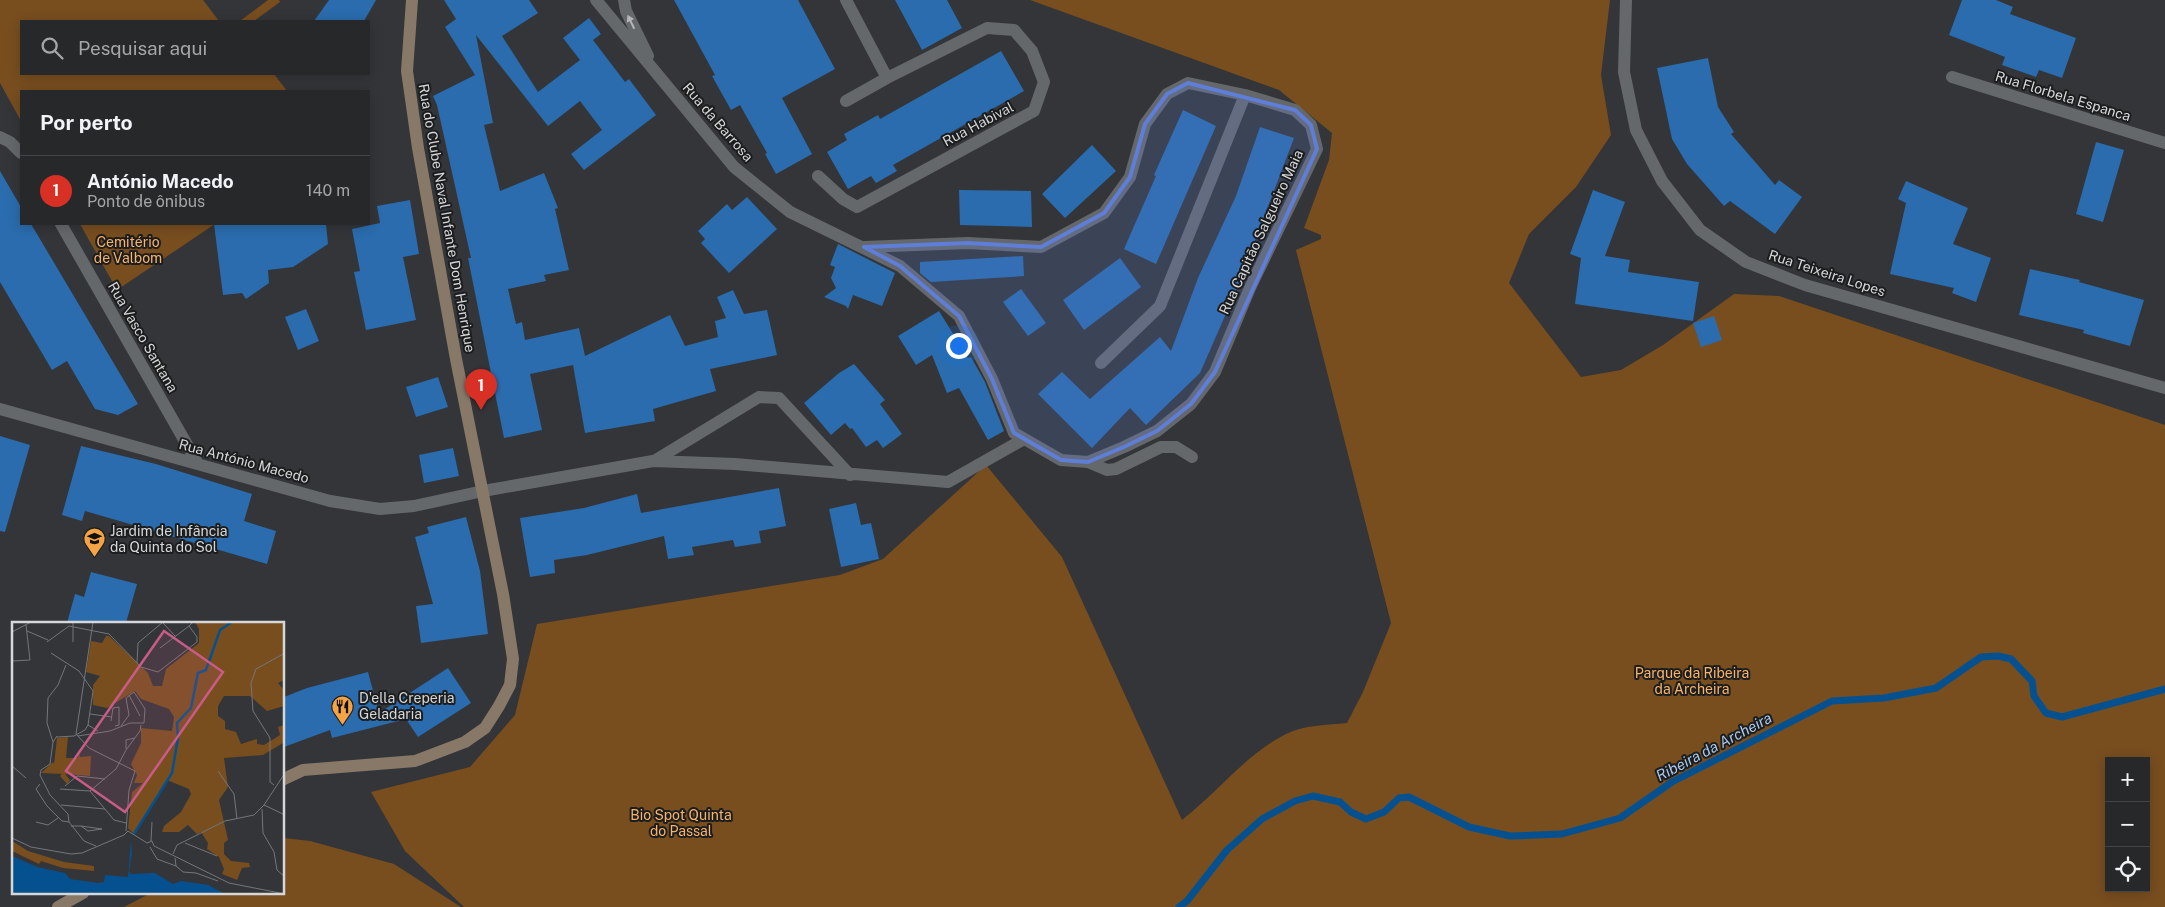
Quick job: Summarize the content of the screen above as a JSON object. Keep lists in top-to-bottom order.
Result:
{
  "streets": {
    "street": [
      "Rua Florbela Espanca",
      "Rua da Barrosa",
      "Rua Habival",
      "Rua do Clube Naval Infante Dom Henrique",
      "Rua Capitão Salgueiro Maia",
      "Rua Teixeira Lopes",
      "Rua Vasco Santana",
      "Rua António Macedo"
    ]
  },
  "crossings": [
    ["Rua da Barrosa", "Rua Capitão Salgueiro Maia"],
    ["Rua do Clube Naval Infante Dom Henrique", "Rua António Macedo"],
    ["Rua Vasco Santana", "Rua António Macedo"]
  ],
  "water": ["Ribeira da Archeira"],
  "parks": ["Cemitério de Valbom", "Parque da Ribeira da Archeira", "Bio Spot Quinta do Passal"],
  "places": {
    "school or university": ["Jardim de Infância da Quinta do Sol"],
    "restaurant": ["D'ella Creperia Geladaria"]
  },
  "page": {
    "search": "Pesquisar aqui",
    "heading": "Por perto",
    "list": [
      {
        "mark": "1",
        "name": "António Macedo",
        "note": "Ponto de ônibus",
        "value": "140 m"
      }
    ],
    "pins": "1",
    "map_buttons": ["+", "−"]
  }
}
